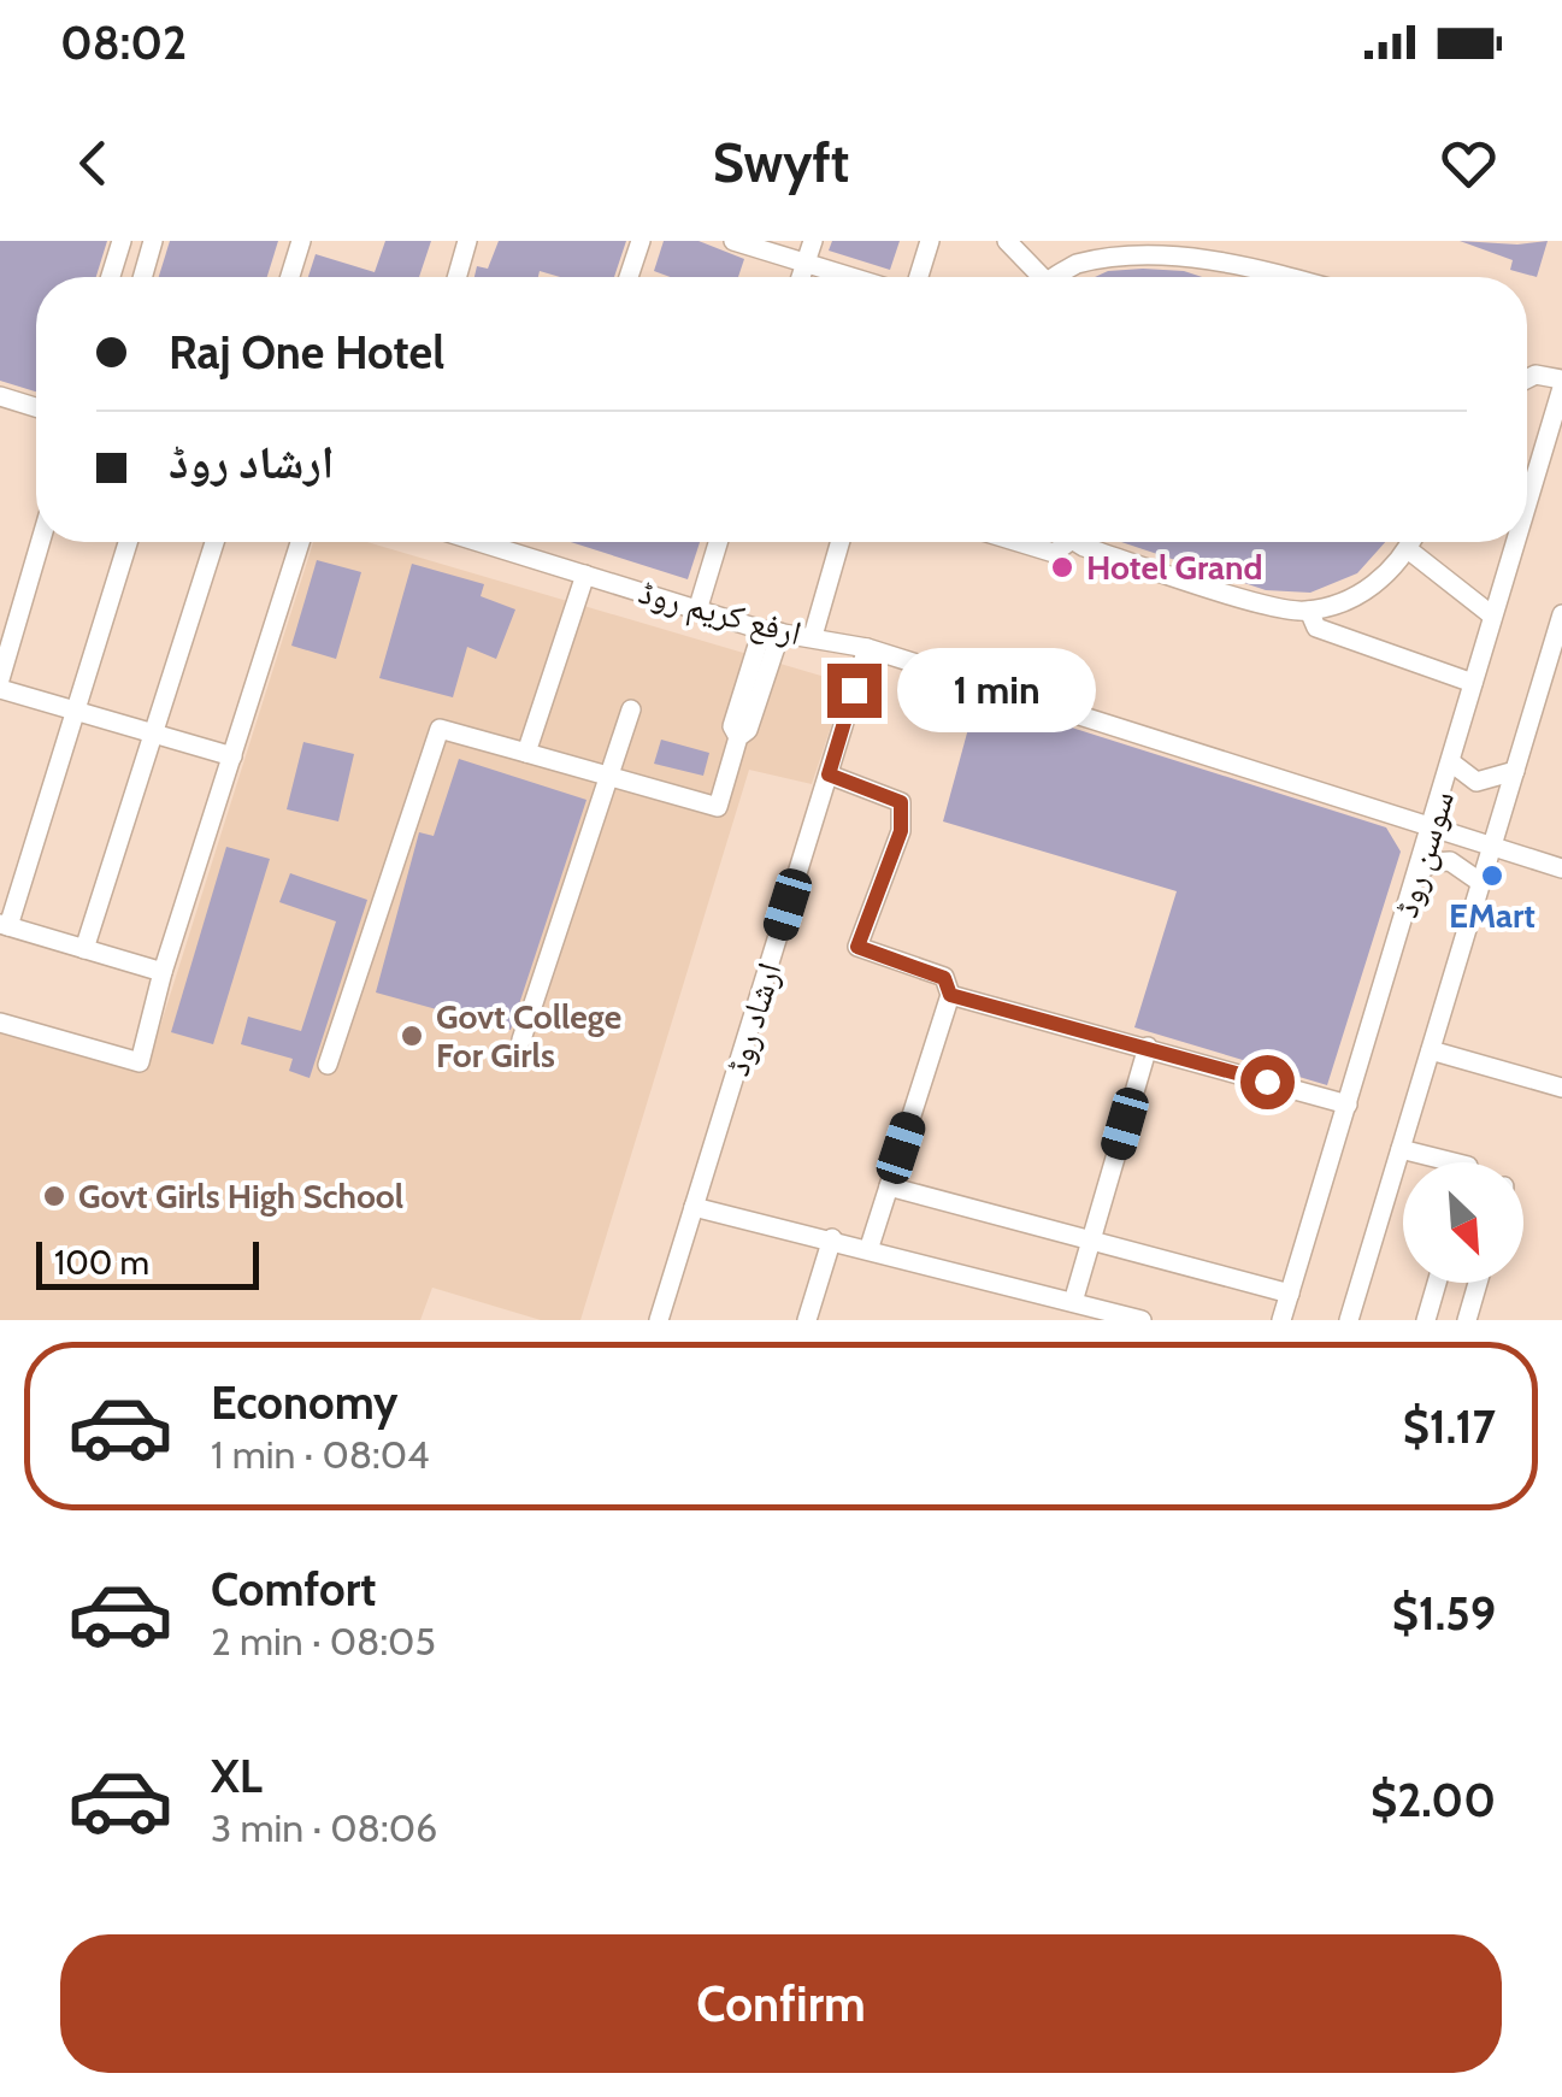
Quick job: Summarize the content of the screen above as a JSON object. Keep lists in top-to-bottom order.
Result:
{
  "streets": {
    "street": ["ارفع کریم روڈ", "سوسن روڈ", "ارشاد روڈ"]
  },
  "crossings": [
    ["ارفع کریم روڈ", "سوسن روڈ"],
    ["ارفع کریم روڈ", "ارشاد روڈ"]
  ],
  "places": [
    "Hotel Grand",
    "EMart",
    "Govt College For Girls",
    "Govt Girls High School"
  ],
  "scale_bar": "100 m",
  "north": "bottom right",
  "page": {
    "status": "08:02",
    "header": "Swyft",
    "banner": ["Raj One Hotel", "ارشاد روڈ"],
    "bubble": "1 min",
    "scale": "100 m",
    "list": [
      {
        "name": "Economy",
        "note": "1 min · 08:04",
        "value": "$1.17"
      },
      {
        "name": "Comfort",
        "note": "2 min · 08:05",
        "value": "$1.59"
      },
      {
        "name": "XL",
        "note": "3 min · 08:06",
        "value": "$2.00"
      }
    ],
    "buttons": "Confirm"
  }
}
